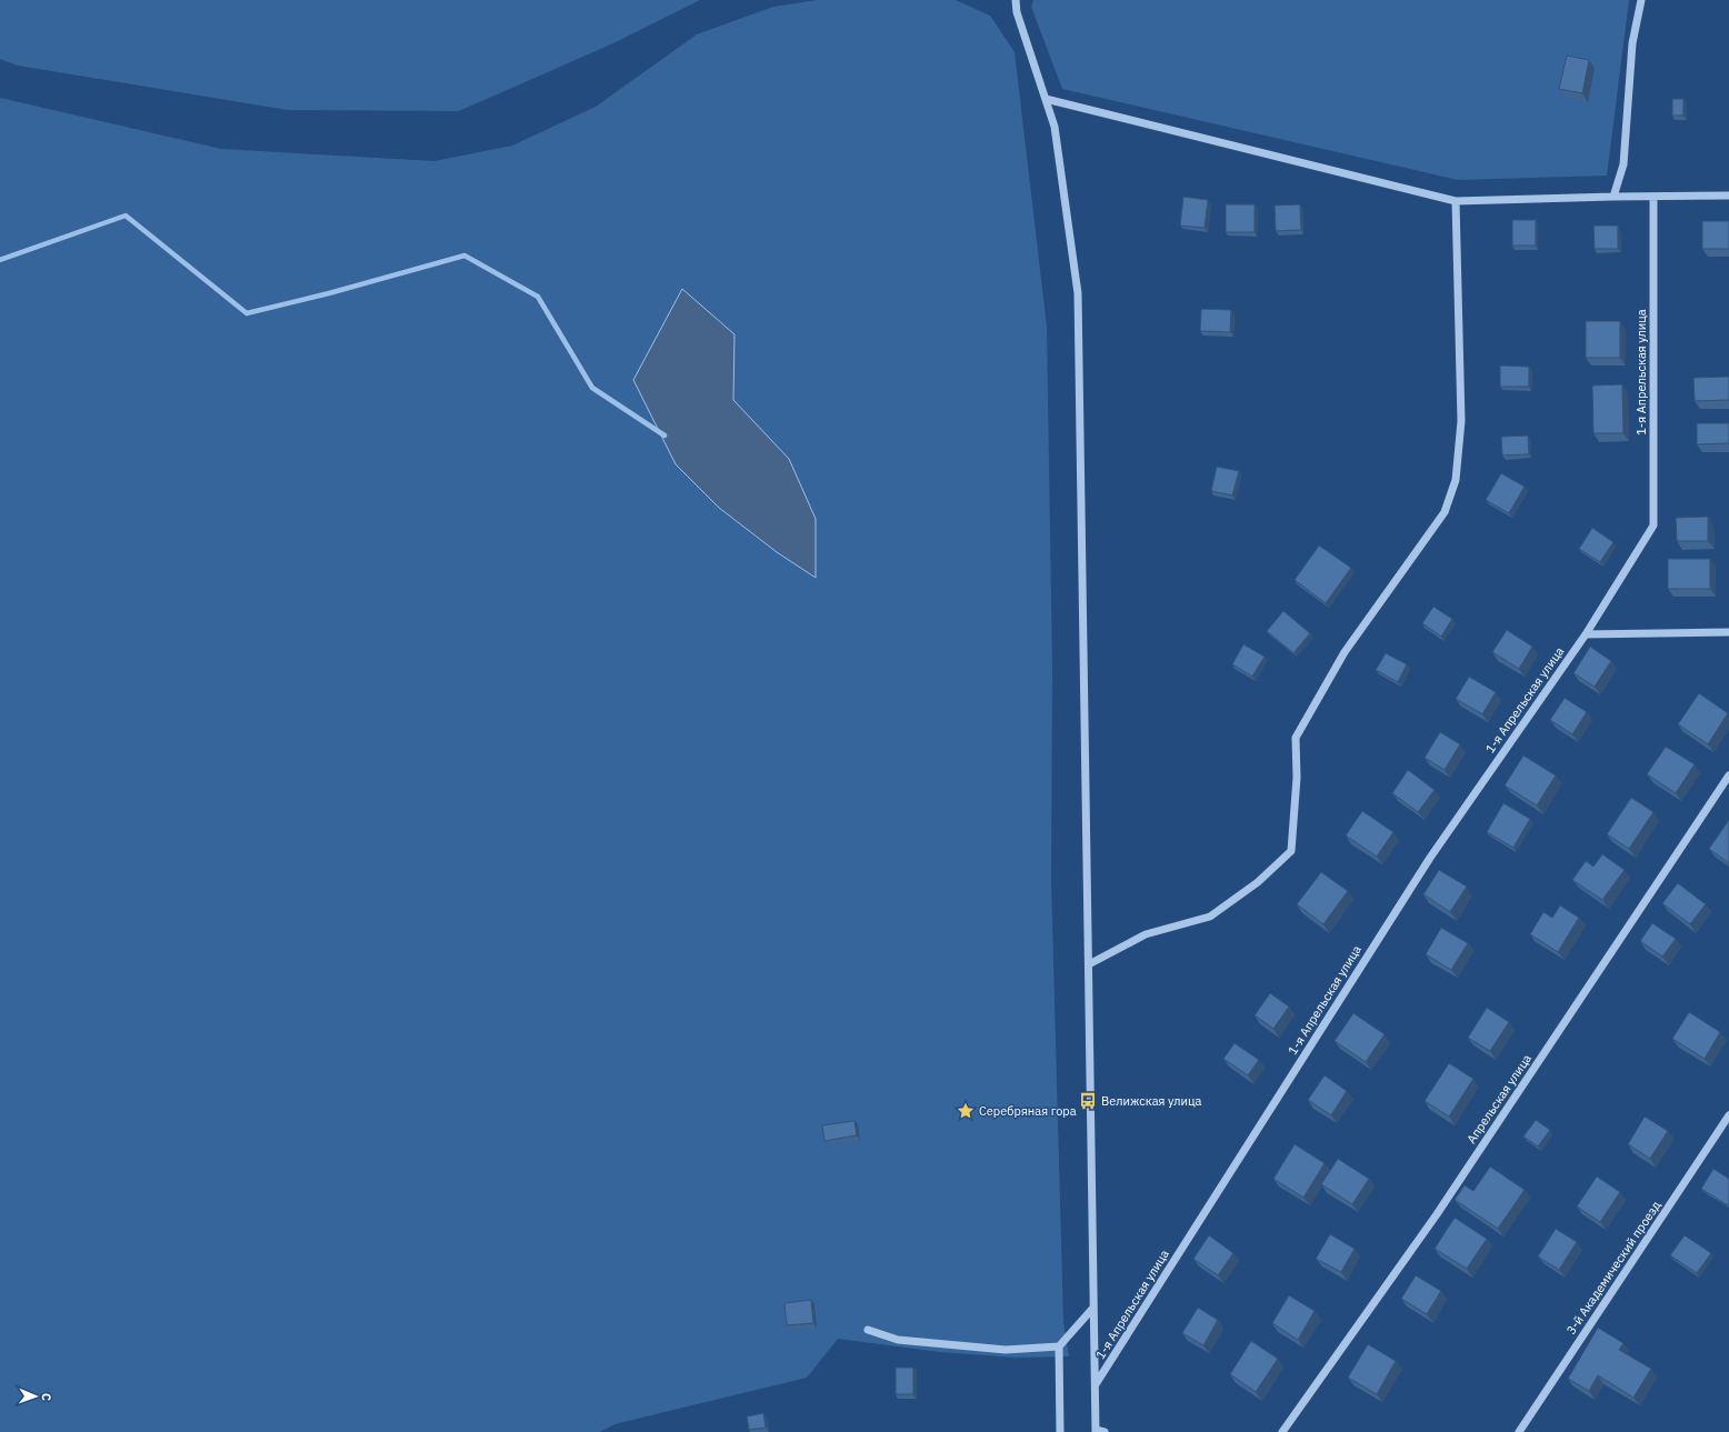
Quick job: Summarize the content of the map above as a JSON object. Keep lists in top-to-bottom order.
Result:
{
  "streets": {
    "street": ["1-я Апрельская улица", "Апрельская улица", "3-й Академический проезд"]
  },
  "places": {
    "bus stop": ["Велижская улица"],
    "place": ["Серебряная гора"]
  },
  "north": "right"
}
